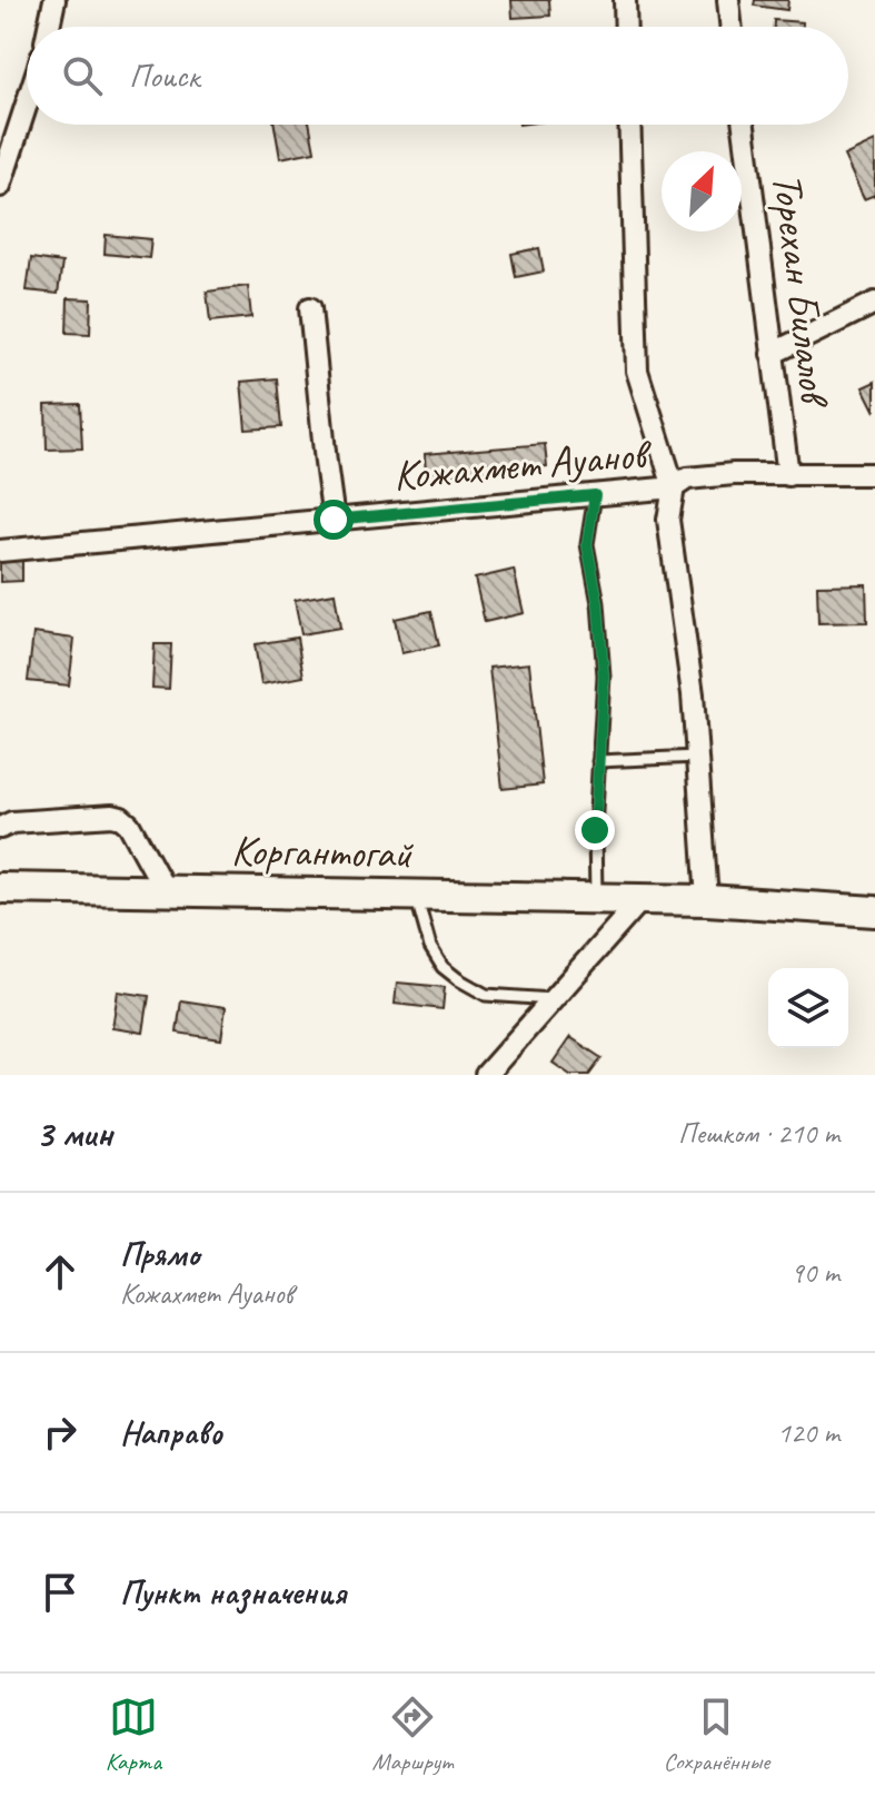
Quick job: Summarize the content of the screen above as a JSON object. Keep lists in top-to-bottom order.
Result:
{
  "streets": {
    "main road": ["Коргантогай"],
    "street": ["Торехан Билалов", "Кожахмет Ауанов"]
  },
  "crossings": [
    ["Торехан Билалов", "Кожахмет Ауанов"]
  ],
  "north": "top right",
  "page": {
    "search": "Поиск",
    "heading": ["3 мин", "Пешком · 210 m"],
    "list": [
      ["Прямо", "Кожахмет Ауанов", "90 m"],
      ["Направо", "120 m"],
      "Пункт назначения"
    ],
    "nav": ["Карта", "Маршрут", "Сохранённые"]
  }
}
